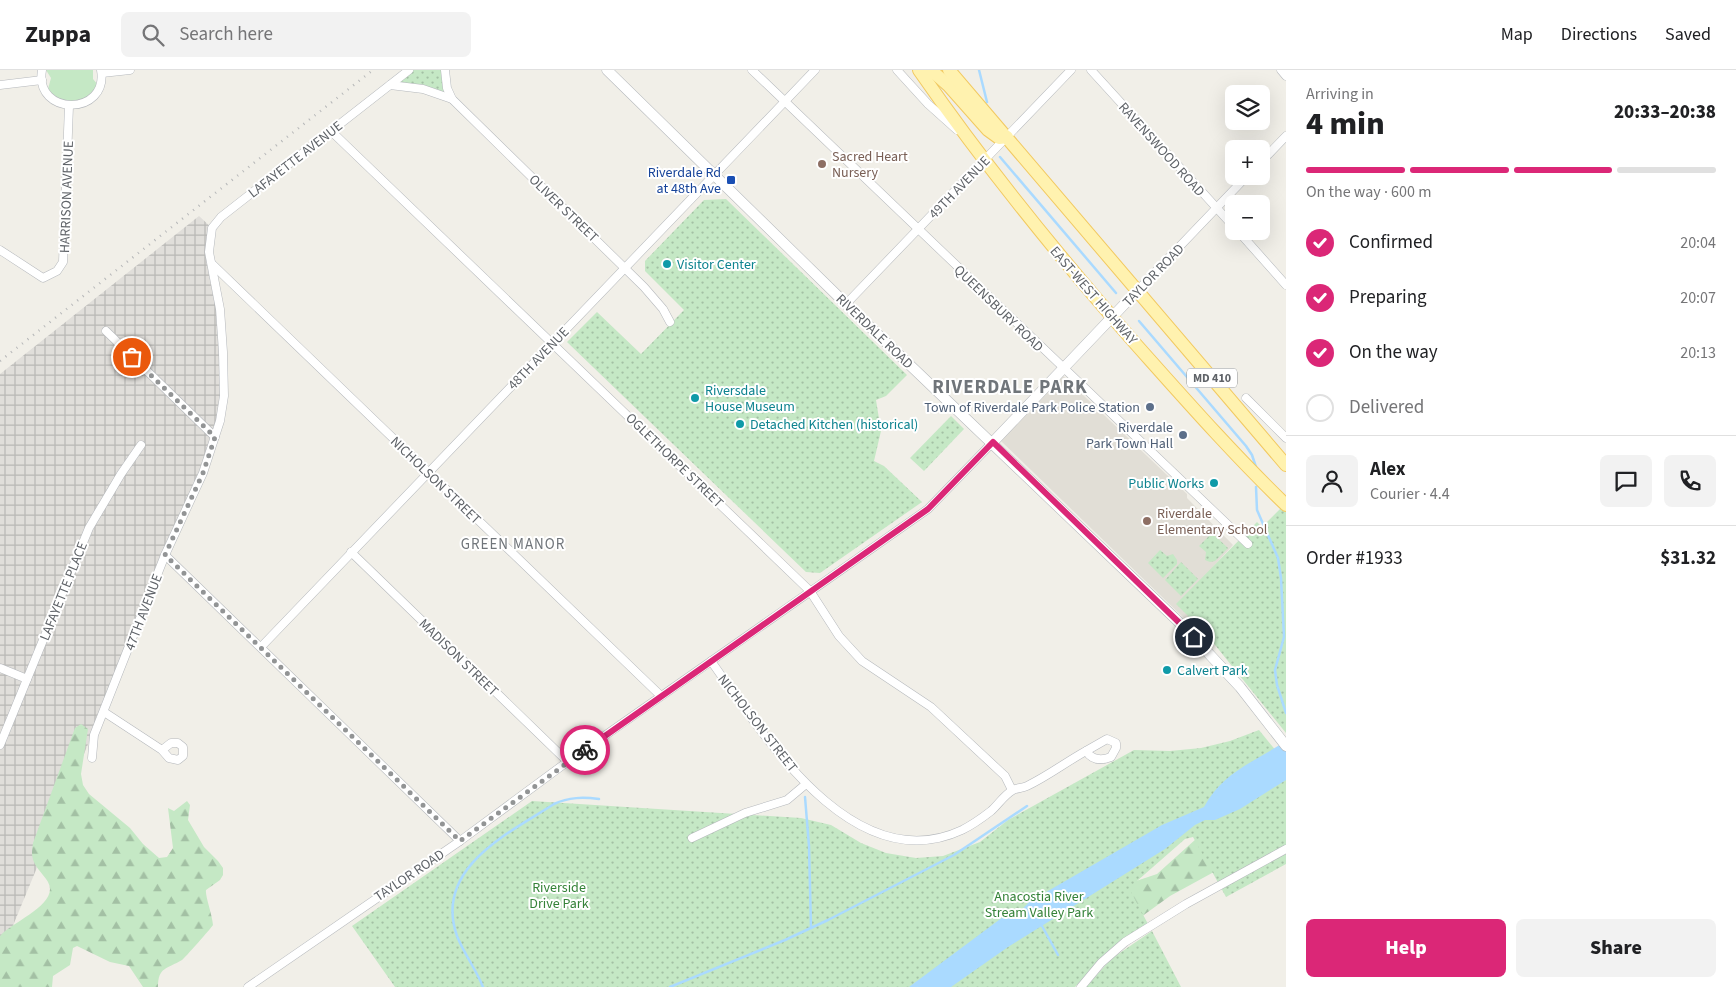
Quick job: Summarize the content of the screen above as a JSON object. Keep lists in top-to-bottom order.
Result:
{
  "streets": {
    "main road": ["EAST-WEST HIGHWAY", "MD 410"],
    "street": [
      "RAVENSWOOD ROAD",
      "LAFAYETTE AVENUE",
      "49TH AVENUE",
      "HARRISON AVENUE",
      "OLIVER STREET",
      "TAYLOR ROAD",
      "QUEENSBURY ROAD",
      "RIVERDALE ROAD",
      "48TH AVENUE",
      "OGLETHORPE STREET",
      "NICHOLSON STREET",
      "LAFAYETTE PLACE",
      "47TH AVENUE",
      "MADISON STREET"
    ]
  },
  "crossings": [
    ["RAVENSWOOD ROAD", "TAYLOR ROAD"],
    ["LAFAYETTE AVENUE", "OLIVER STREET"],
    ["LAFAYETTE AVENUE", "OGLETHORPE STREET"],
    ["LAFAYETTE AVENUE", "NICHOLSON STREET"],
    ["LAFAYETTE AVENUE", "47TH AVENUE"],
    ["49TH AVENUE", "EAST-WEST HIGHWAY"],
    ["49TH AVENUE", "QUEENSBURY ROAD"],
    ["49TH AVENUE", "RIVERDALE ROAD"],
    ["49TH AVENUE", "MD 410"],
    ["OLIVER STREET", "48TH AVENUE"],
    ["TAYLOR ROAD", "EAST-WEST HIGHWAY"],
    ["TAYLOR ROAD", "QUEENSBURY ROAD"],
    ["TAYLOR ROAD", "RIVERDALE ROAD"],
    ["TAYLOR ROAD", "MD 410"],
    ["TAYLOR ROAD", "OGLETHORPE STREET"],
    ["TAYLOR ROAD", "NICHOLSON STREET"],
    ["TAYLOR ROAD", "MADISON STREET"],
    ["QUEENSBURY ROAD", "48TH AVENUE"],
    ["RIVERDALE ROAD", "48TH AVENUE"],
    ["48TH AVENUE", "OGLETHORPE STREET"],
    ["48TH AVENUE", "NICHOLSON STREET"],
    ["48TH AVENUE", "MADISON STREET"],
    ["OGLETHORPE STREET", "NICHOLSON STREET"],
    ["NICHOLSON STREET", "47TH AVENUE"]
  ],
  "districts": ["RIVERDALE PARK", "GREEN MANOR"],
  "parks": ["Riverside Drive Park", "Anacostia River Stream Valley Park"],
  "places": {
    "other": [
      "Sacred Heart Nursery",
      "Visitor Center",
      "Riversdale House Museum",
      "Town of Riverdale Park Police Station",
      "Detached Kitchen (historical)",
      "Riverdale Park Town Hall",
      "Public Works",
      "Riverdale Elementary School",
      "Calvert Park"
    ],
    "transit": ["Riverdale Rd at 48th Ave"]
  },
  "page": {
    "header": "Zuppa",
    "search": "Search here",
    "nav": ["Map", "Directions", "Saved"],
    "heading": ["4 min", "Arriving in", "20:33–20:38"],
    "panel": [
      "Alex",
      "Courier · 4.4",
      "Order #1933",
      "$31.32"
    ],
    "map_buttons": ["+", "−"],
    "bar": "On the way · 600 m",
    "list": [
      ["Confirmed", "20:04"],
      ["Preparing", "20:07"],
      ["On the way", "20:13"],
      "Delivered"
    ],
    "buttons": ["Help", "Share"]
  }
}
